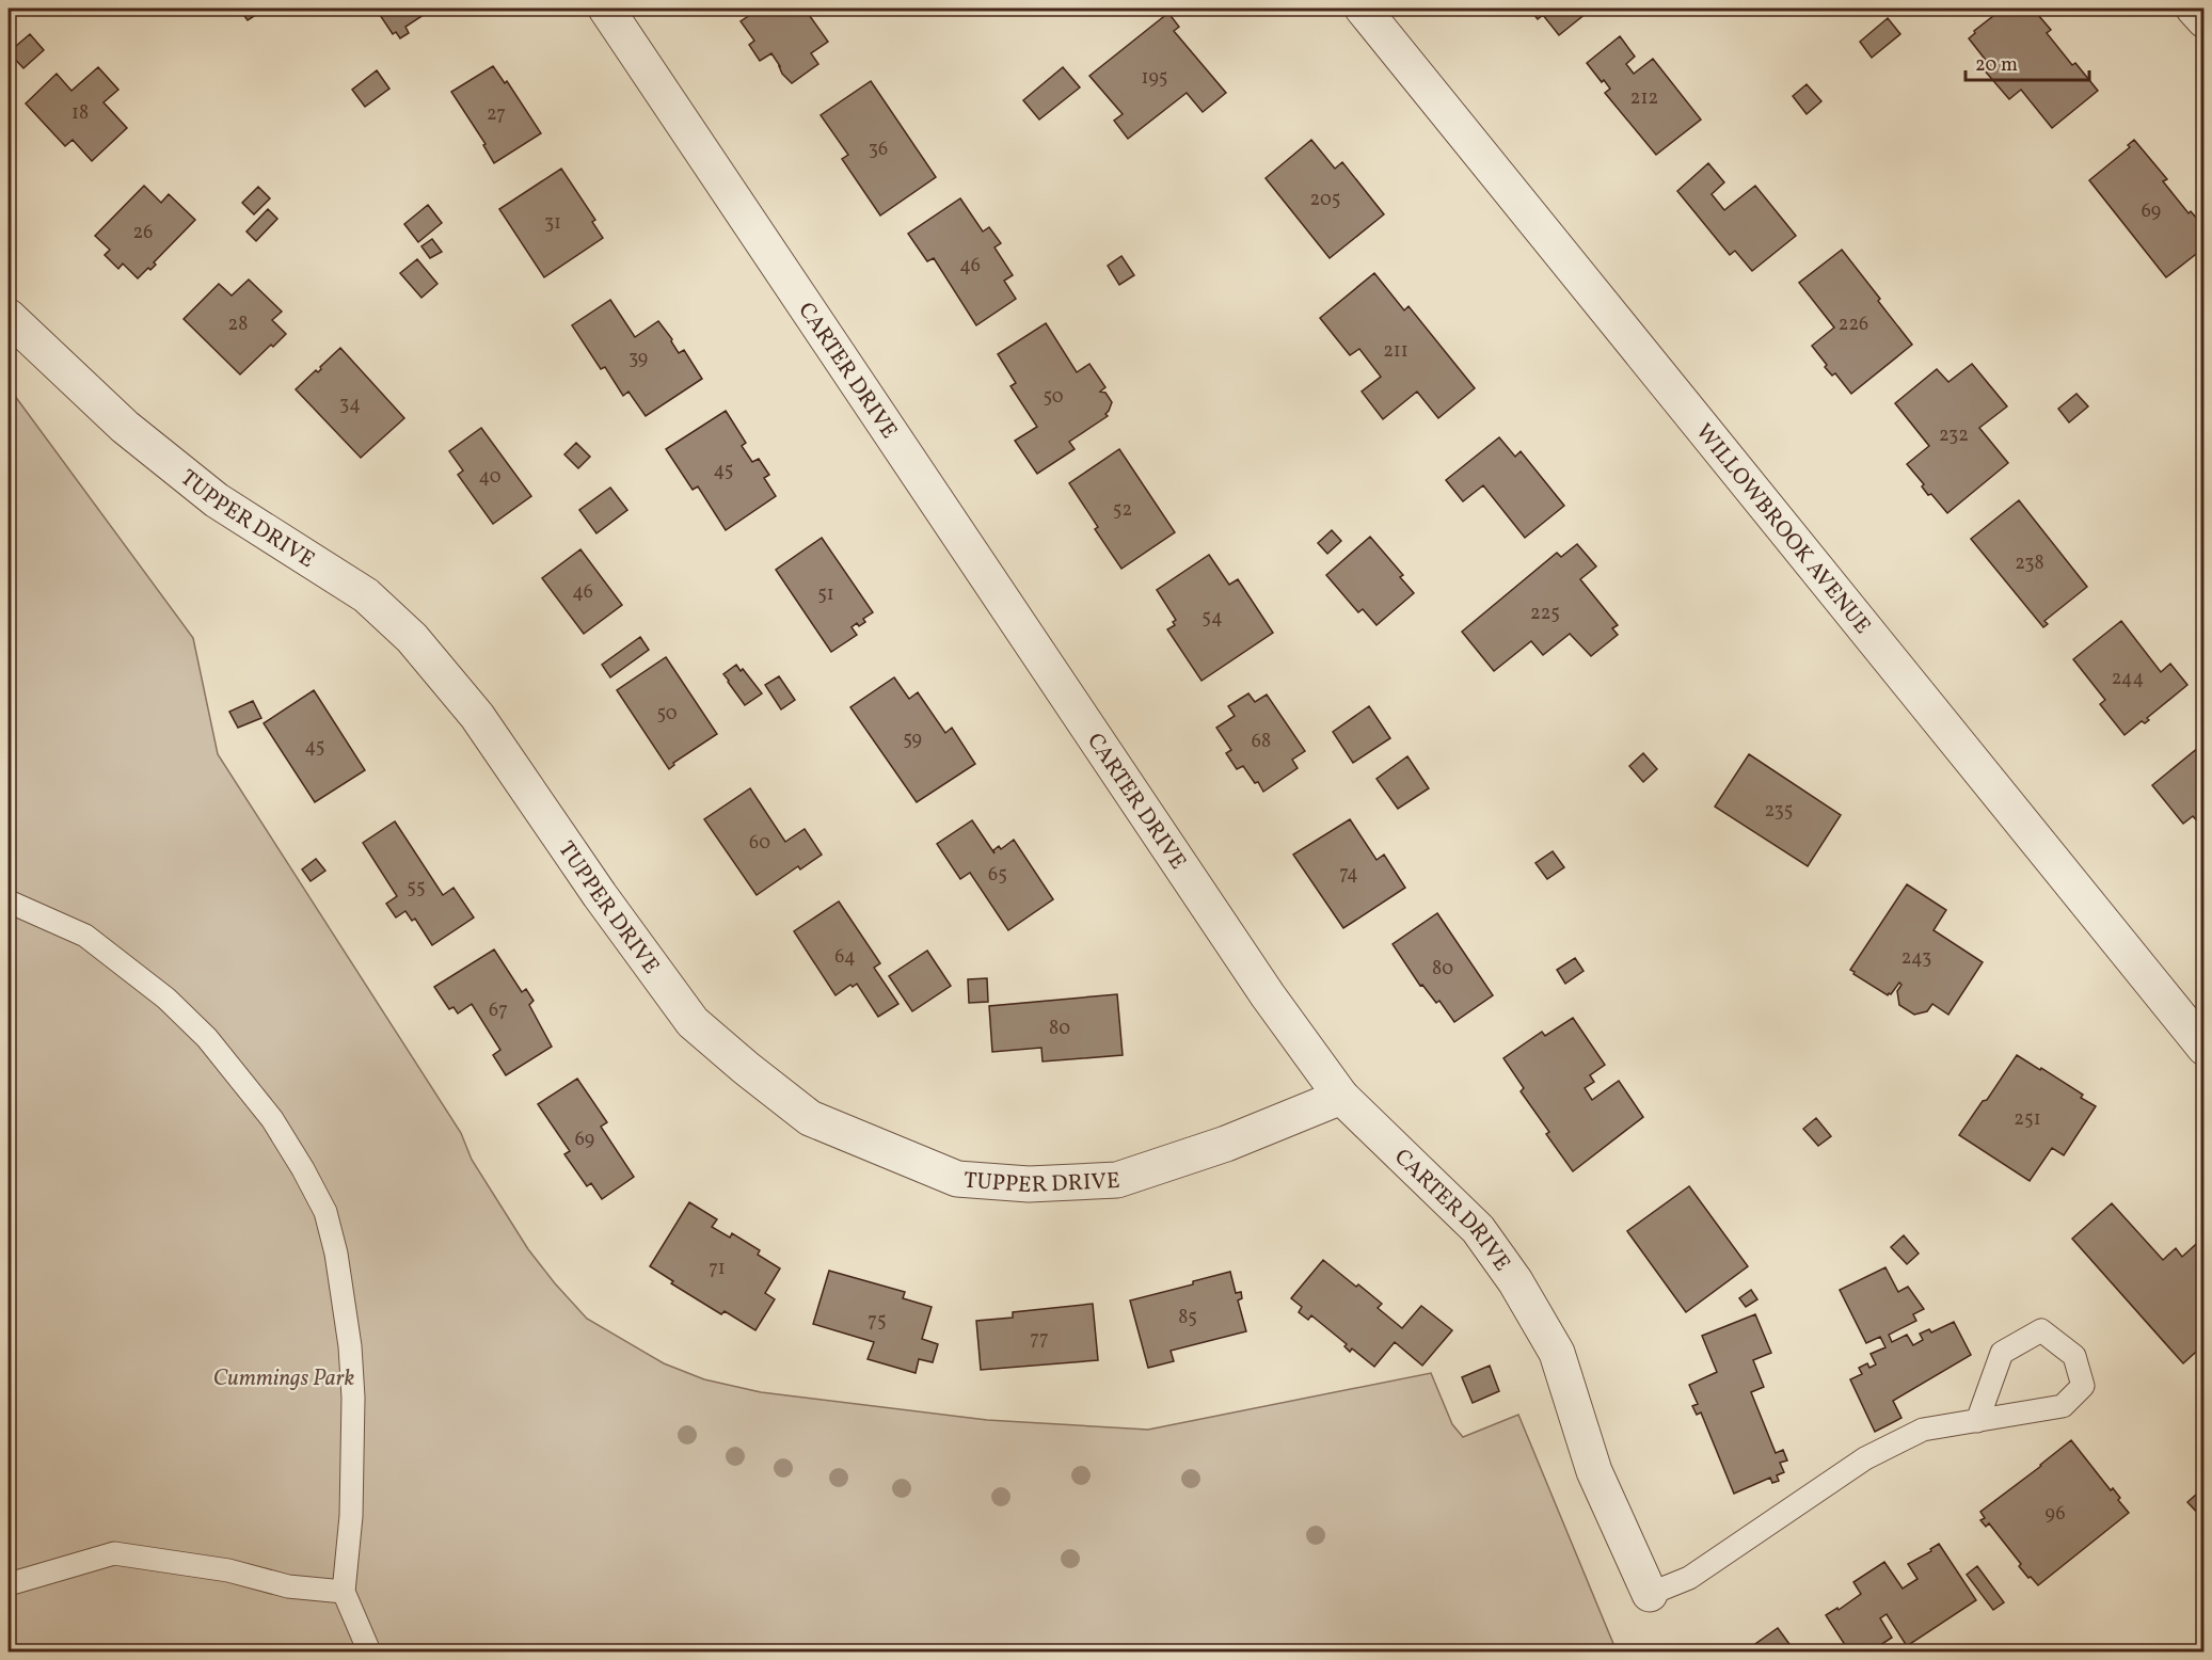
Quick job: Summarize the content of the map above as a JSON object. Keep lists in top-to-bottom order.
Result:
{
  "streets": {
    "street": ["CARTER DRIVE", "TUPPER DRIVE", "WILLOWBROOK AVENUE"]
  },
  "crossings": [
    ["CARTER DRIVE", "TUPPER DRIVE"]
  ],
  "parks": ["Cummings Park"],
  "house_numbers": [
    "195",
    "212",
    "18",
    "27",
    "36",
    "205",
    "69",
    "31",
    "26",
    "46",
    "28",
    "226",
    "211",
    "39",
    "50",
    "34",
    "232",
    "45",
    "40",
    "52",
    "238",
    "46",
    "51",
    "225",
    "54",
    "244",
    "50",
    "59",
    "68",
    "45",
    "235",
    "60",
    "74",
    "65",
    "55",
    "64",
    "243",
    "80",
    "67",
    "80",
    "251",
    "69",
    "71",
    "85",
    "75",
    "77",
    "96"
  ],
  "scale_bar": "20 m"
}
